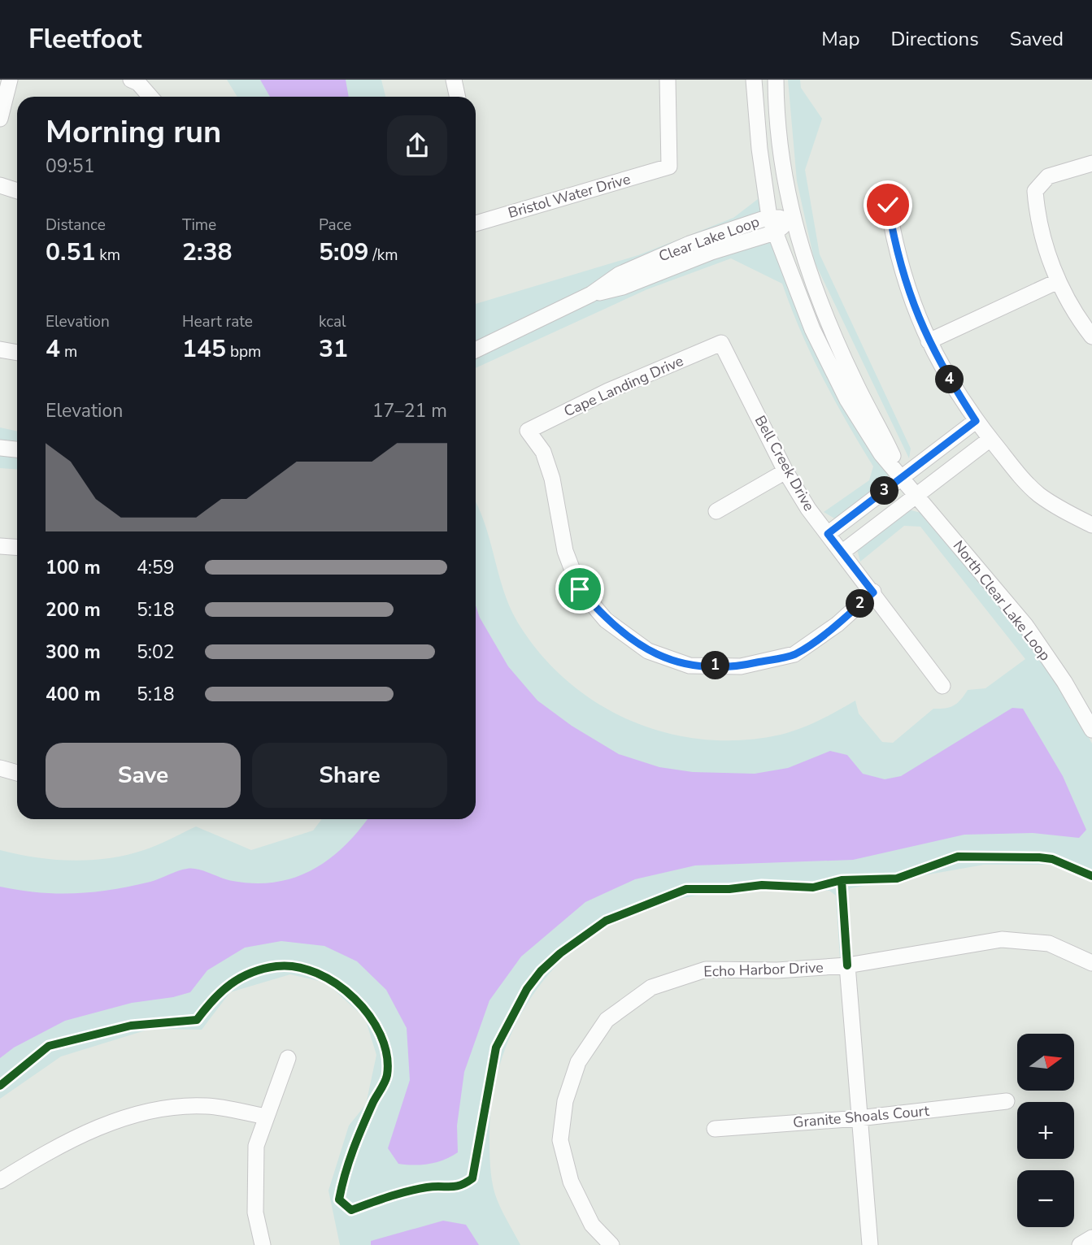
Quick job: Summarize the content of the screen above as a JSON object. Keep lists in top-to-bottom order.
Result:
{
  "streets": {
    "street": [
      "Bristol Water Drive",
      "Clear Lake Loop",
      "Cape Landing Drive",
      "Bell Creek Drive",
      "North Clear Lake Loop",
      "Echo Harbor Drive",
      "Granite Shoals Court"
    ]
  },
  "crossings": [
    ["Clear Lake Loop", "North Clear Lake Loop"],
    ["Cape Landing Drive", "Bell Creek Drive"]
  ],
  "north": "right",
  "page": {
    "header": "Fleetfoot",
    "nav": ["Map", "Directions", "Saved"],
    "heading": ["Morning run", "09:51"],
    "stats": [
      ["Distance", "0.51 km"],
      ["Time", "2:38"],
      ["Pace", "5:09 /km"],
      ["Elevation", "4 m"],
      ["Heart rate", "145 bpm"],
      ["kcal", "31"]
    ],
    "pins": [
      "4",
      "3",
      "2",
      "1"
    ],
    "chart": ["Elevation", "17–21 m"],
    "list": [
      {
        "name": "100 m",
        "note": "4:59"
      },
      {
        "name": "200 m",
        "note": "5:18"
      },
      {
        "name": "300 m",
        "note": "5:02"
      },
      {
        "name": "400 m",
        "note": "5:18"
      }
    ],
    "buttons": ["Save", "Share"],
    "map_buttons": ["+", "−"]
  }
}
